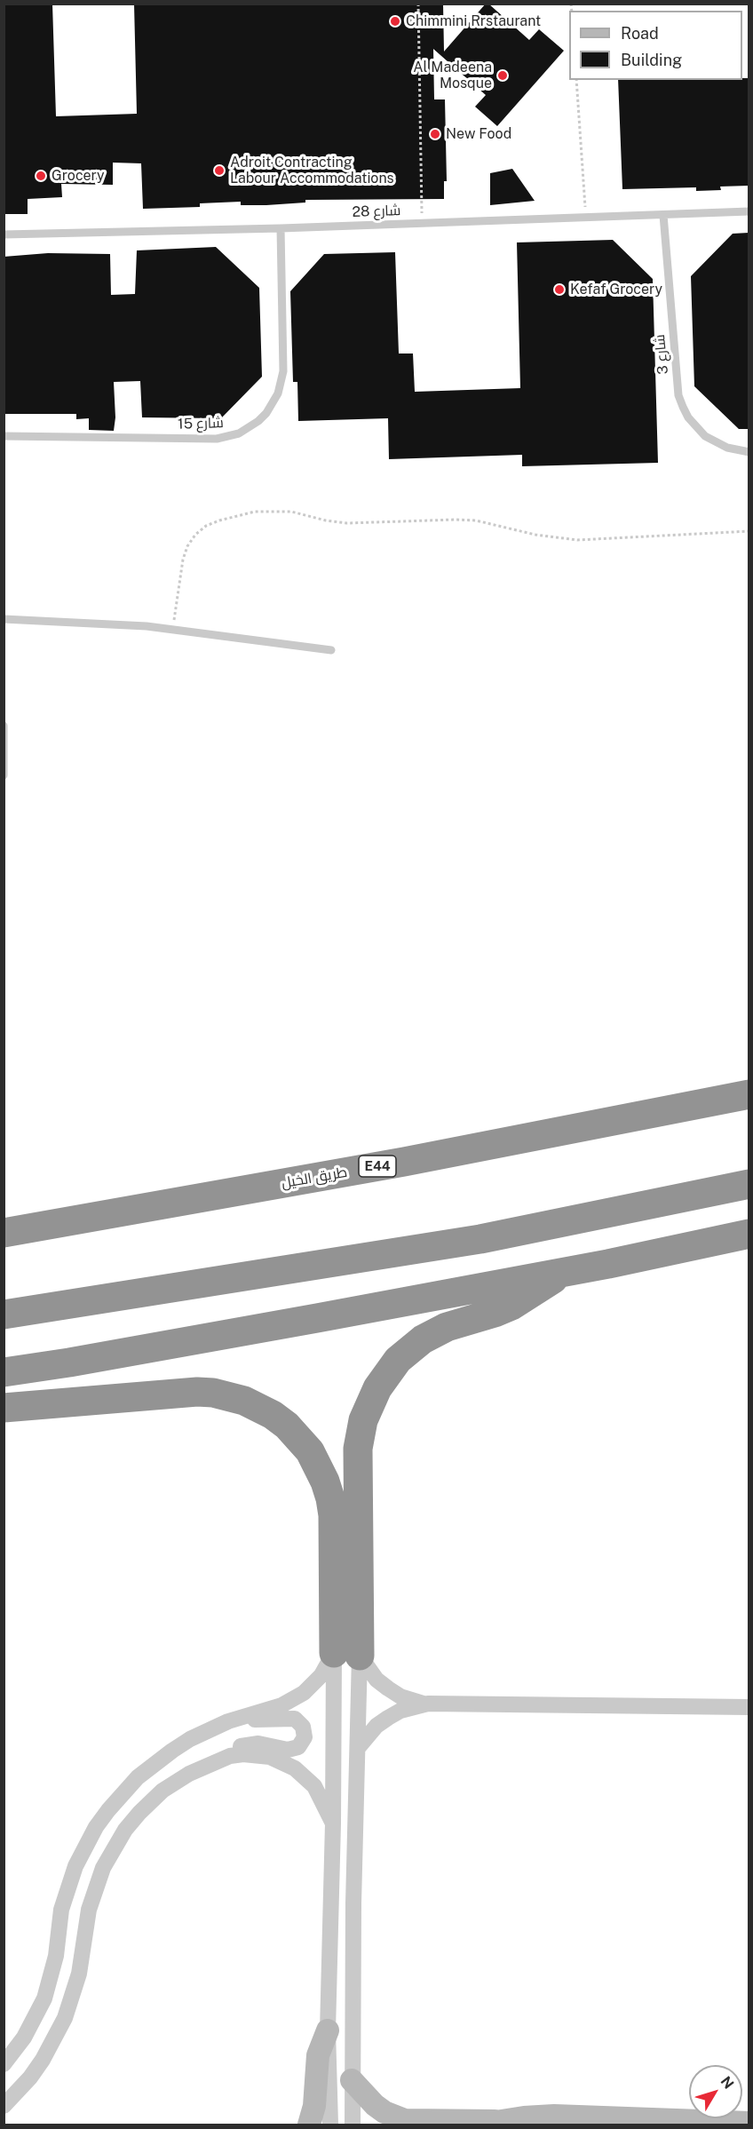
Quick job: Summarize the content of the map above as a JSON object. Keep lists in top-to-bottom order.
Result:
{
  "streets": {
    "highway": ["E44", "طريق الخيل"],
    "lane": ["شارع 28", "شارع 3", "شارع 15"]
  },
  "crossings": [
    ["شارع 28", "شارع 3"],
    ["شارع 28", "شارع 15"]
  ],
  "places": [
    "Chimmini Rrstaurant",
    "Al Madeena Mosque",
    "New Food",
    "Adroit Contracting Labour Accommodations",
    "Grocery",
    "Kefaf Grocery"
  ],
  "legend": ["Road", "Building"],
  "north": "top right"
}
